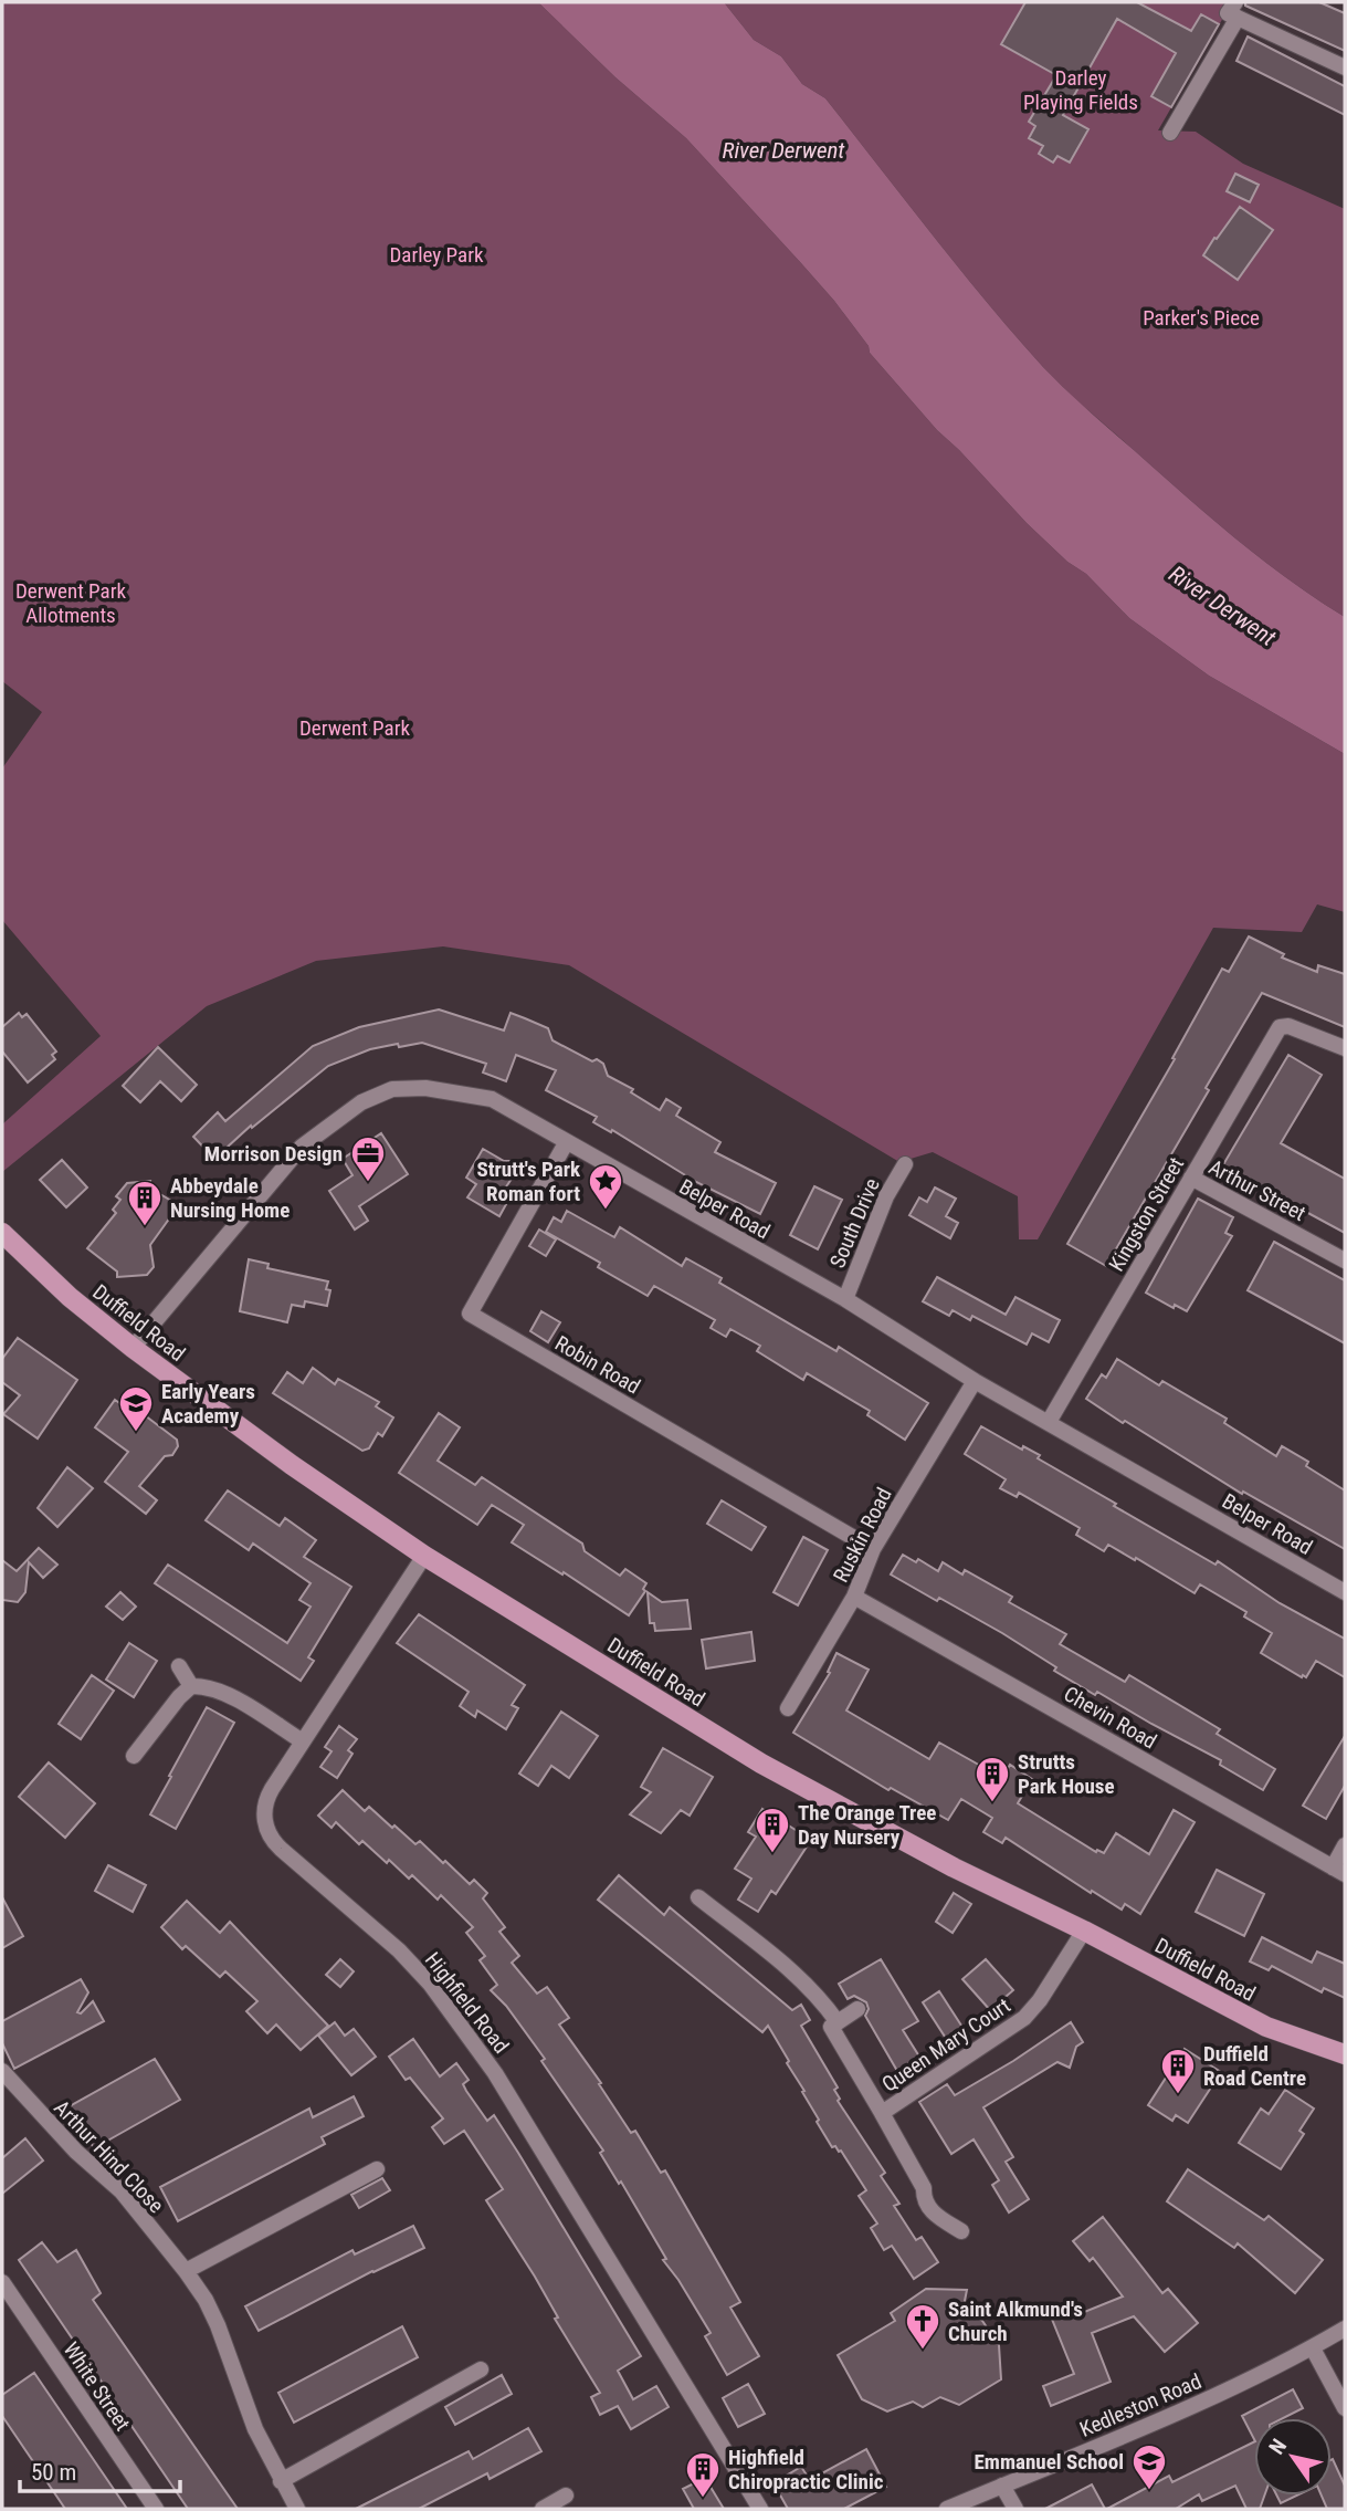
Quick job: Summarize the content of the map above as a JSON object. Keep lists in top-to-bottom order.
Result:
{
  "streets": {
    "main road": ["Duffield Road"],
    "street": [
      "Arthur Street",
      "Belper Road",
      "Kingston Street",
      "South Drive",
      "Robin Road",
      "Ruskin Road",
      "Chevin Road",
      "Highfield Road",
      "Queen Mary Court",
      "Arthur Hind Close",
      "White Street",
      "Kedleston Road"
    ]
  },
  "crossings": [
    ["Arthur Street", "Kingston Street"],
    ["Belper Road", "Kingston Street"],
    ["Belper Road", "South Drive"],
    ["Belper Road", "Duffield Road"],
    ["Belper Road", "Robin Road"],
    ["Belper Road", "Ruskin Road"],
    ["Duffield Road", "Highfield Road"],
    ["Duffield Road", "Queen Mary Court"],
    ["Robin Road", "Ruskin Road"],
    ["Ruskin Road", "Chevin Road"]
  ],
  "water": ["River Derwent"],
  "parks": [
    "Darley Playing Fields",
    "Darley Park",
    "Parker's Piece",
    "Derwent Park Allotments",
    "Derwent Park"
  ],
  "places": {
    "office": ["Morrison Design"],
    "place": ["Strutt's Park Roman fort"],
    "building": [
      "Abbeydale Nursing Home",
      "Strutts Park House",
      "The Orange Tree Day Nursery",
      "Duffield Road Centre",
      "Highfield Chiropractic Clinic"
    ],
    "school or university": ["Early Years Academy", "Emmanuel School"],
    "church": ["Saint Alkmund's Church"]
  },
  "scale_bar": "50 m",
  "north": "top left"
}
